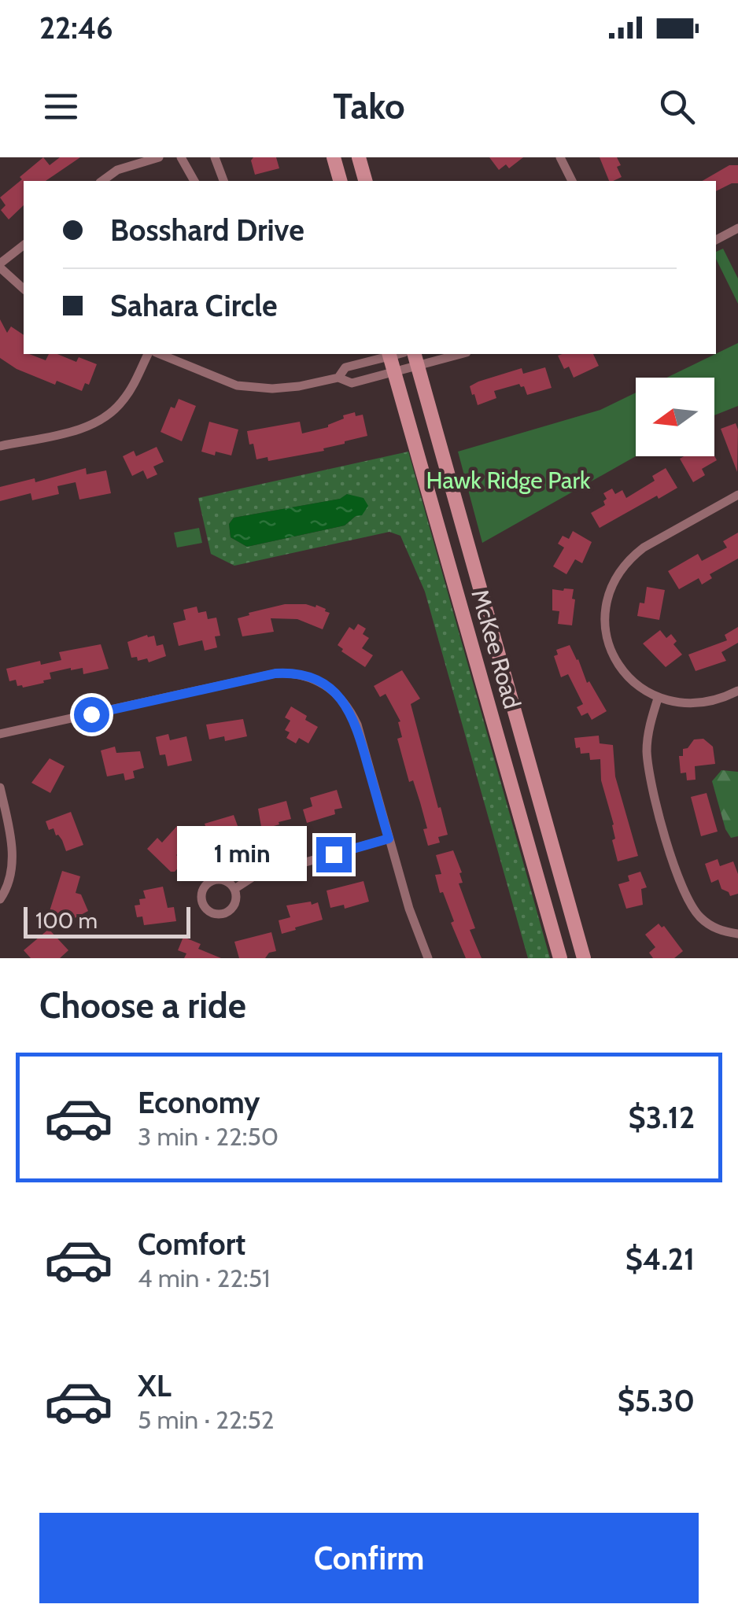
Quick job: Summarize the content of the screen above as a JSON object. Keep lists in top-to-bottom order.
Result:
{
  "streets": {
    "main road": ["McKee Road"]
  },
  "parks": ["Hawk Ridge Park"],
  "scale_bar": "100 m",
  "north": "left",
  "page": {
    "status": "22:46",
    "header": "Tako",
    "banner": ["Bosshard Drive", "Sahara Circle"],
    "bubble": "1 min",
    "scale": "100 m",
    "heading": "Choose a ride",
    "list": [
      {
        "name": "Economy",
        "note": "3 min · 22:50",
        "value": "$3.12"
      },
      {
        "name": "Comfort",
        "note": "4 min · 22:51",
        "value": "$4.21"
      },
      {
        "name": "XL",
        "note": "5 min · 22:52",
        "value": "$5.30"
      }
    ],
    "buttons": "Confirm"
  }
}
